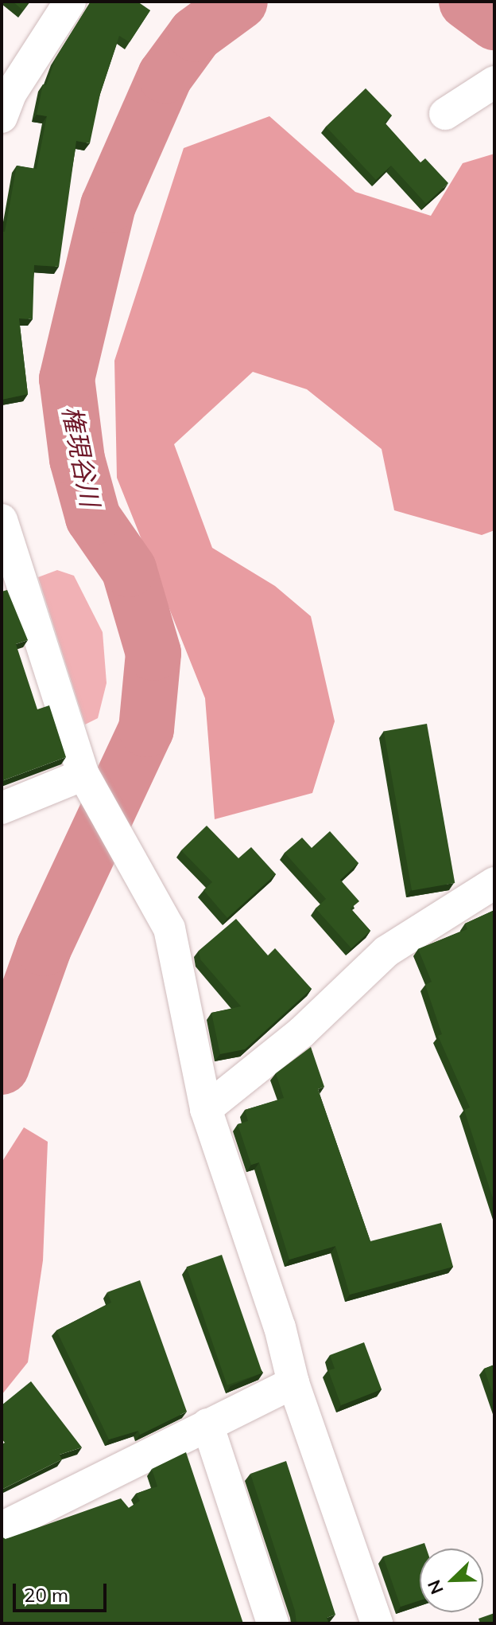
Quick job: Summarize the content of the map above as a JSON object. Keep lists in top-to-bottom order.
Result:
{
  "water": ["権現谷川"],
  "scale_bar": "20 m",
  "north": "bottom left"
}
